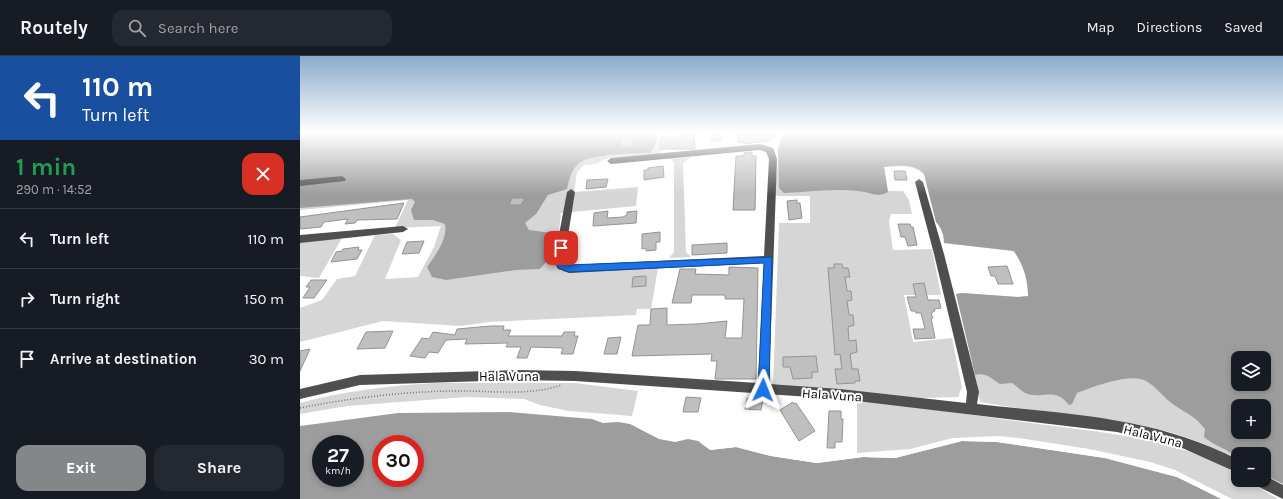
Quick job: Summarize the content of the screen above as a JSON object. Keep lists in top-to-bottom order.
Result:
{
  "streets": {
    "street": ["Hala Vuna"]
  },
  "page": {
    "header": "Routely",
    "search": "Search here",
    "nav": ["Map", "Directions", "Saved"],
    "turn": ["110 m", "Turn left"],
    "heading": ["1 min", "290 m · 14:52"],
    "list": [
      {
        "name": "Turn left",
        "value": "110 m"
      },
      {
        "name": "Turn right",
        "value": "150 m"
      },
      {
        "name": "Arrive at destination",
        "value": "30 m"
      }
    ],
    "map_buttons": ["+", "−"],
    "speed": "27 km/h",
    "limit": "30",
    "buttons": ["Exit", "Share"]
  }
}
